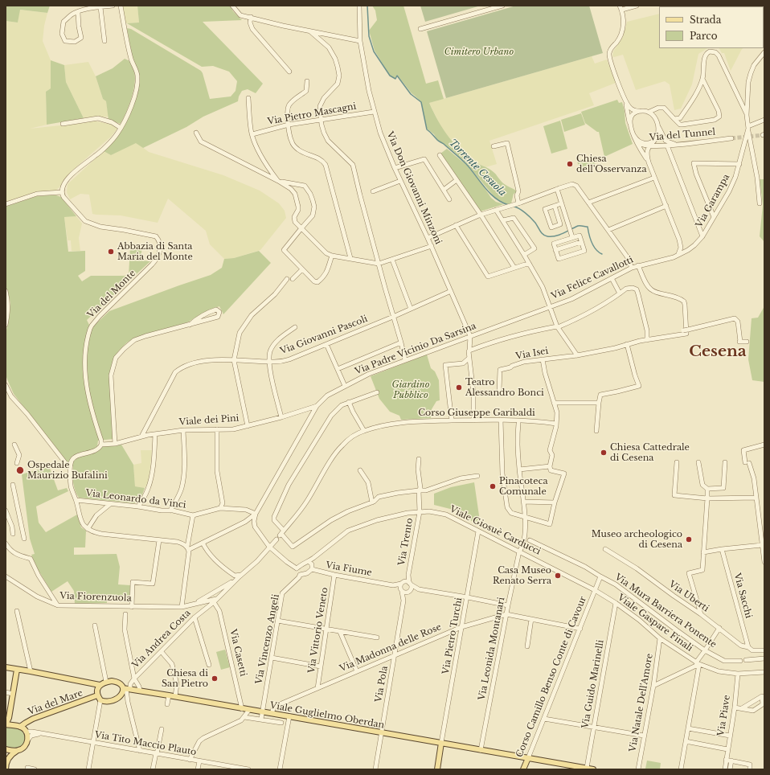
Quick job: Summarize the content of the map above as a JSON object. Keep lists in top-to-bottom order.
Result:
{
  "streets": {
    "main road": ["Corso Camillo Benso Conte di Cavour", "Via del Mare", "Viale Guglielmo Oberdan"],
    "street": [
      "Via Pietro Mascagni",
      "Via del Tunnel",
      "Via Don Giovanni Minzoni",
      "Via Garampa",
      "Via Felice Cavallotti",
      "Via del Monte",
      "Via Giovanni Pascoli",
      "Via Padre Vicinio Da Sarsina",
      "Via Isei",
      "Corso Giuseppe Garibaldi",
      "Viale dei Pini",
      "Via Leonardo da Vinci",
      "Viale Giosuè Carducci",
      "Via Trento",
      "Via Fiume",
      "Via Sacchi",
      "Via Uberti",
      "Via Fiorenzuola",
      "Via Mura Barriera Ponente",
      "Viale Gaspare Finali",
      "Via Vittorio Veneto",
      "Via Pietro Turchi",
      "Via Andrea Costa",
      "Via Vincenzo Angeli",
      "Via Madonna delle Rose",
      "Via Leonida Montanari",
      "Via Casetti",
      "Via Pola",
      "Via Guido Marinelli",
      "Via Natale Dell'Amore",
      "Via Piave",
      "Via Tito Maccio Plauto"
    ]
  },
  "crossings": [
    ["Via Pietro Mascagni", "Via Don Giovanni Minzoni"],
    ["Via Don Giovanni Minzoni", "Via Giovanni Pascoli"],
    ["Via Don Giovanni Minzoni", "Via Padre Vicinio Da Sarsina"],
    ["Via Garampa", "Via Felice Cavallotti"],
    ["Via Felice Cavallotti", "Via Padre Vicinio Da Sarsina"],
    ["Via del Monte", "Viale dei Pini"],
    ["Via Giovanni Pascoli", "Viale dei Pini"],
    ["Via Padre Vicinio Da Sarsina", "Viale dei Pini"],
    ["Corso Giuseppe Garibaldi", "Via Leonida Montanari"],
    ["Viale Giosuè Carducci", "Via Trento"],
    ["Viale Giosuè Carducci", "Via Fiume"],
    ["Viale Giosuè Carducci", "Viale Gaspare Finali"],
    ["Viale Giosuè Carducci", "Via Pietro Turchi"],
    ["Viale Giosuè Carducci", "Via Vincenzo Angeli"],
    ["Viale Giosuè Carducci", "Via Leonida Montanari"],
    ["Viale Giosuè Carducci", "Corso Camillo Benso Conte di Cavour"],
    ["Via Fiume", "Via Vittorio Veneto"],
    ["Via Fiume", "Via Vincenzo Angeli"],
    ["Via Sacchi", "Via Uberti"],
    ["Via Fiorenzuola", "Via Andrea Costa"],
    ["Via Fiorenzuola", "Via Casetti"],
    ["Via Mura Barriera Ponente", "Corso Camillo Benso Conte di Cavour"],
    ["Viale Gaspare Finali", "Corso Camillo Benso Conte di Cavour"],
    ["Viale Gaspare Finali", "Via Guido Marinelli"],
    ["Viale Gaspare Finali", "Via Natale Dell'Amore"],
    ["Viale Gaspare Finali", "Via Piave"],
    ["Via Vittorio Veneto", "Via Madonna delle Rose"],
    ["Via Pietro Turchi", "Via Madonna delle Rose"],
    ["Via Pietro Turchi", "Viale Guglielmo Oberdan"],
    ["Via Andrea Costa", "Via Casetti"],
    ["Via Andrea Costa", "Via del Mare"],
    ["Via Andrea Costa", "Viale Guglielmo Oberdan"],
    ["Via Vincenzo Angeli", "Viale Guglielmo Oberdan"],
    ["Via Madonna delle Rose", "Via Leonida Montanari"],
    ["Via Madonna delle Rose", "Corso Camillo Benso Conte di Cavour"],
    ["Via Madonna delle Rose", "Via Pola"],
    ["Via Madonna delle Rose", "Viale Guglielmo Oberdan"],
    ["Via Leonida Montanari", "Viale Guglielmo Oberdan"],
    ["Via Casetti", "Viale Guglielmo Oberdan"],
    ["Corso Camillo Benso Conte di Cavour", "Viale Guglielmo Oberdan"],
    ["Via Pola", "Viale Guglielmo Oberdan"],
    ["Via Guido Marinelli", "Viale Guglielmo Oberdan"],
    ["Via del Mare", "Viale Guglielmo Oberdan"]
  ],
  "districts": ["Cesena"],
  "water": ["Torrente Cesuola"],
  "parks": ["Cimitero Urbano", "Giardino Pubblico"],
  "places": [
    "Chiesa dell'Osservanza",
    "Abbazia di Santa Maria del Monte",
    "Teatro Alessandro Bonci",
    "Chiesa Cattedrale di Cesena",
    "Ospedale Maurizio Bufalini",
    "Pinacoteca Comunale",
    "Museo archeologico di Cesena",
    "Casa Museo Renato Serra",
    "Chiesa di San Pietro"
  ],
  "legend": ["Strada", "Parco"]
}
